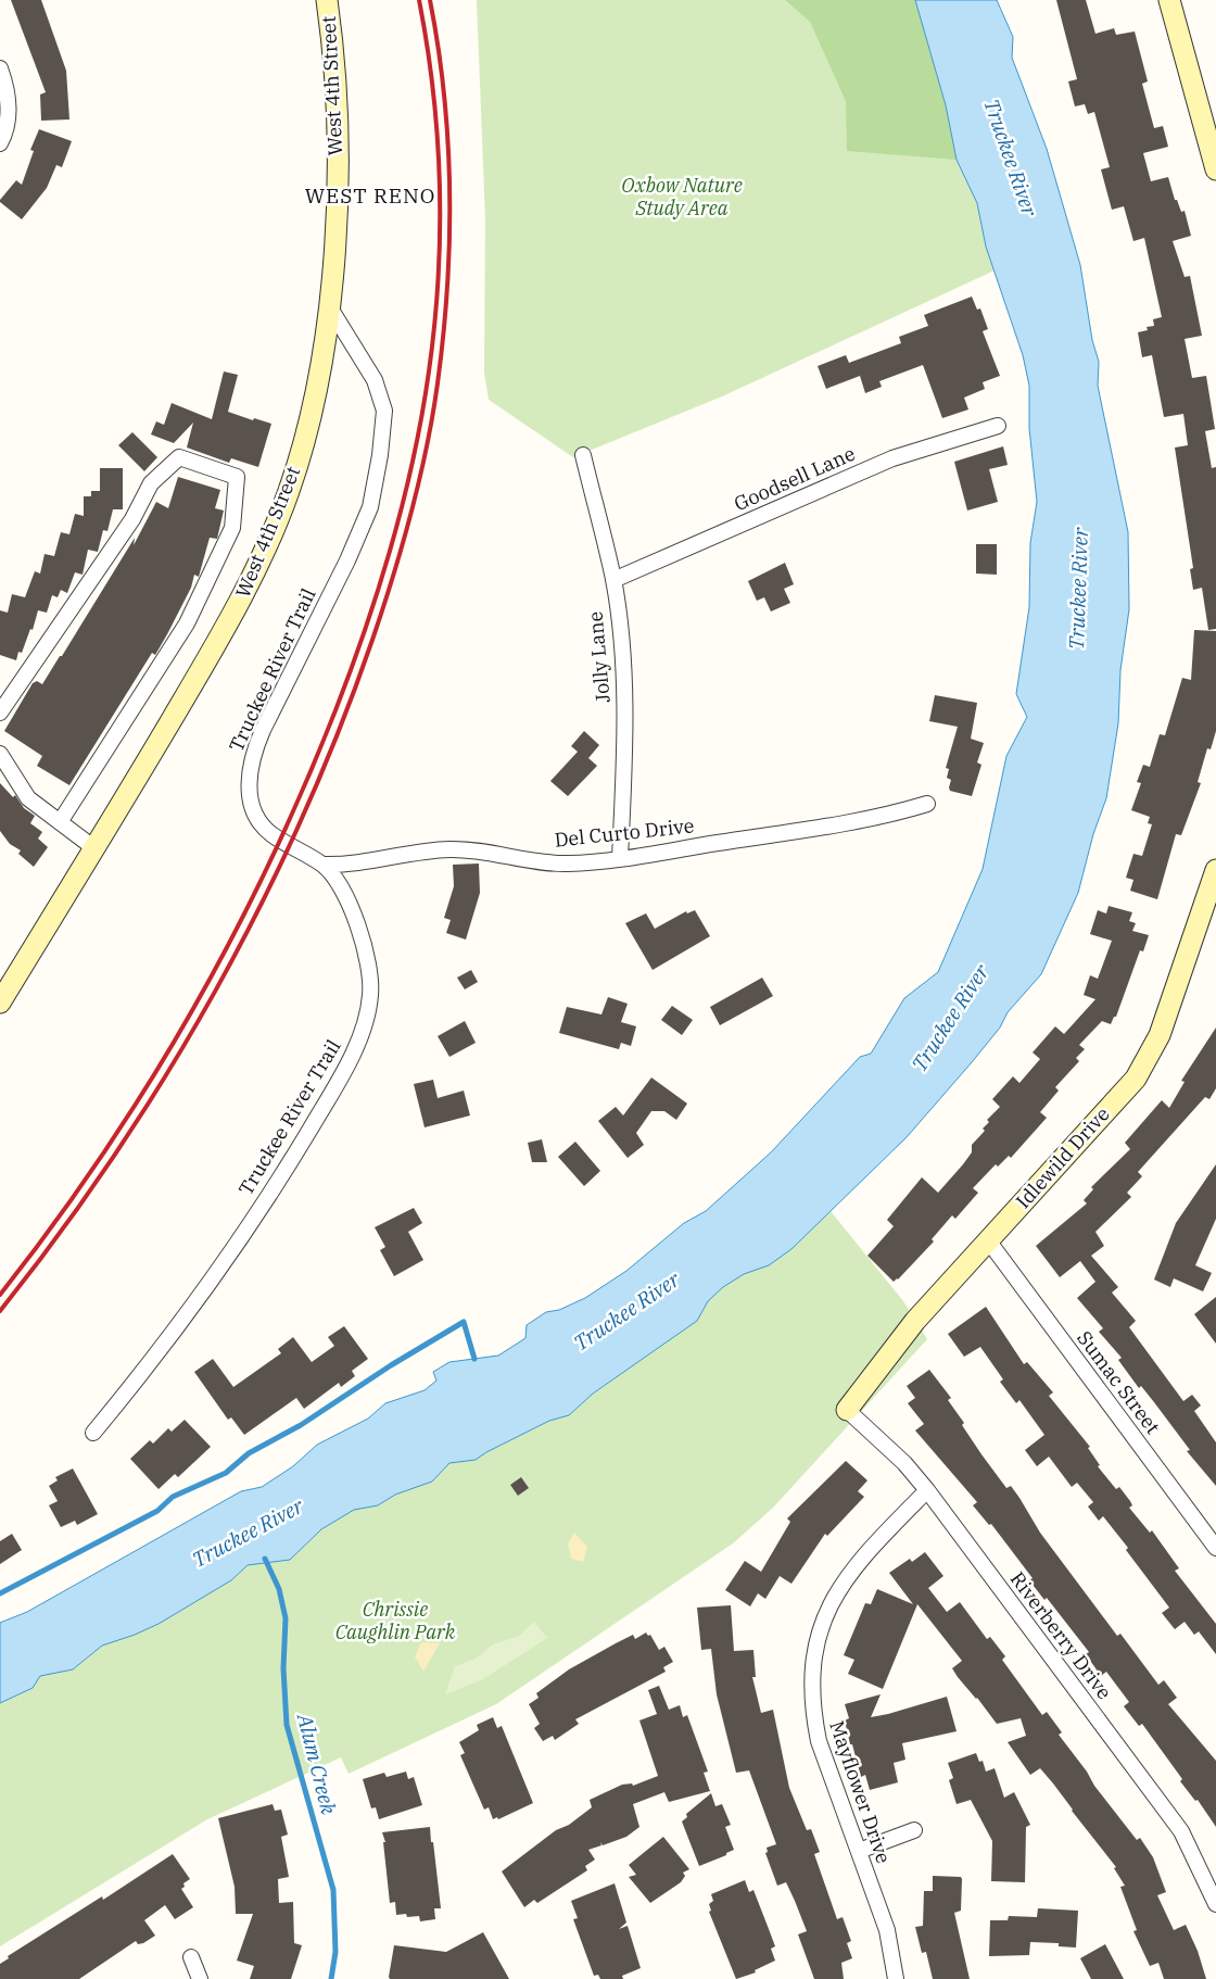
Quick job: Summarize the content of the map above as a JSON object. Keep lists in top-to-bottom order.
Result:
{
  "streets": {
    "main road": ["West 4th Street", "Idlewild Drive"],
    "street": [
      "Goodsell Lane",
      "Jolly Lane",
      "Truckee River Trail",
      "Del Curto Drive",
      "Sumac Street",
      "Riverberry Drive",
      "Mayflower Drive"
    ]
  },
  "crossings": [
    ["West 4th Street", "Truckee River Trail"],
    ["Goodsell Lane", "Jolly Lane"],
    ["Jolly Lane", "Del Curto Drive"],
    ["Truckee River Trail", "Del Curto Drive"],
    ["Idlewild Drive", "Sumac Street"],
    ["Idlewild Drive", "Riverberry Drive"],
    ["Riverberry Drive", "Mayflower Drive"]
  ],
  "districts": ["WEST RENO"],
  "water": ["Truckee River", "Alum Creek"],
  "parks": ["Oxbow Nature Study Area", "Chrissie Caughlin Park"]
}
